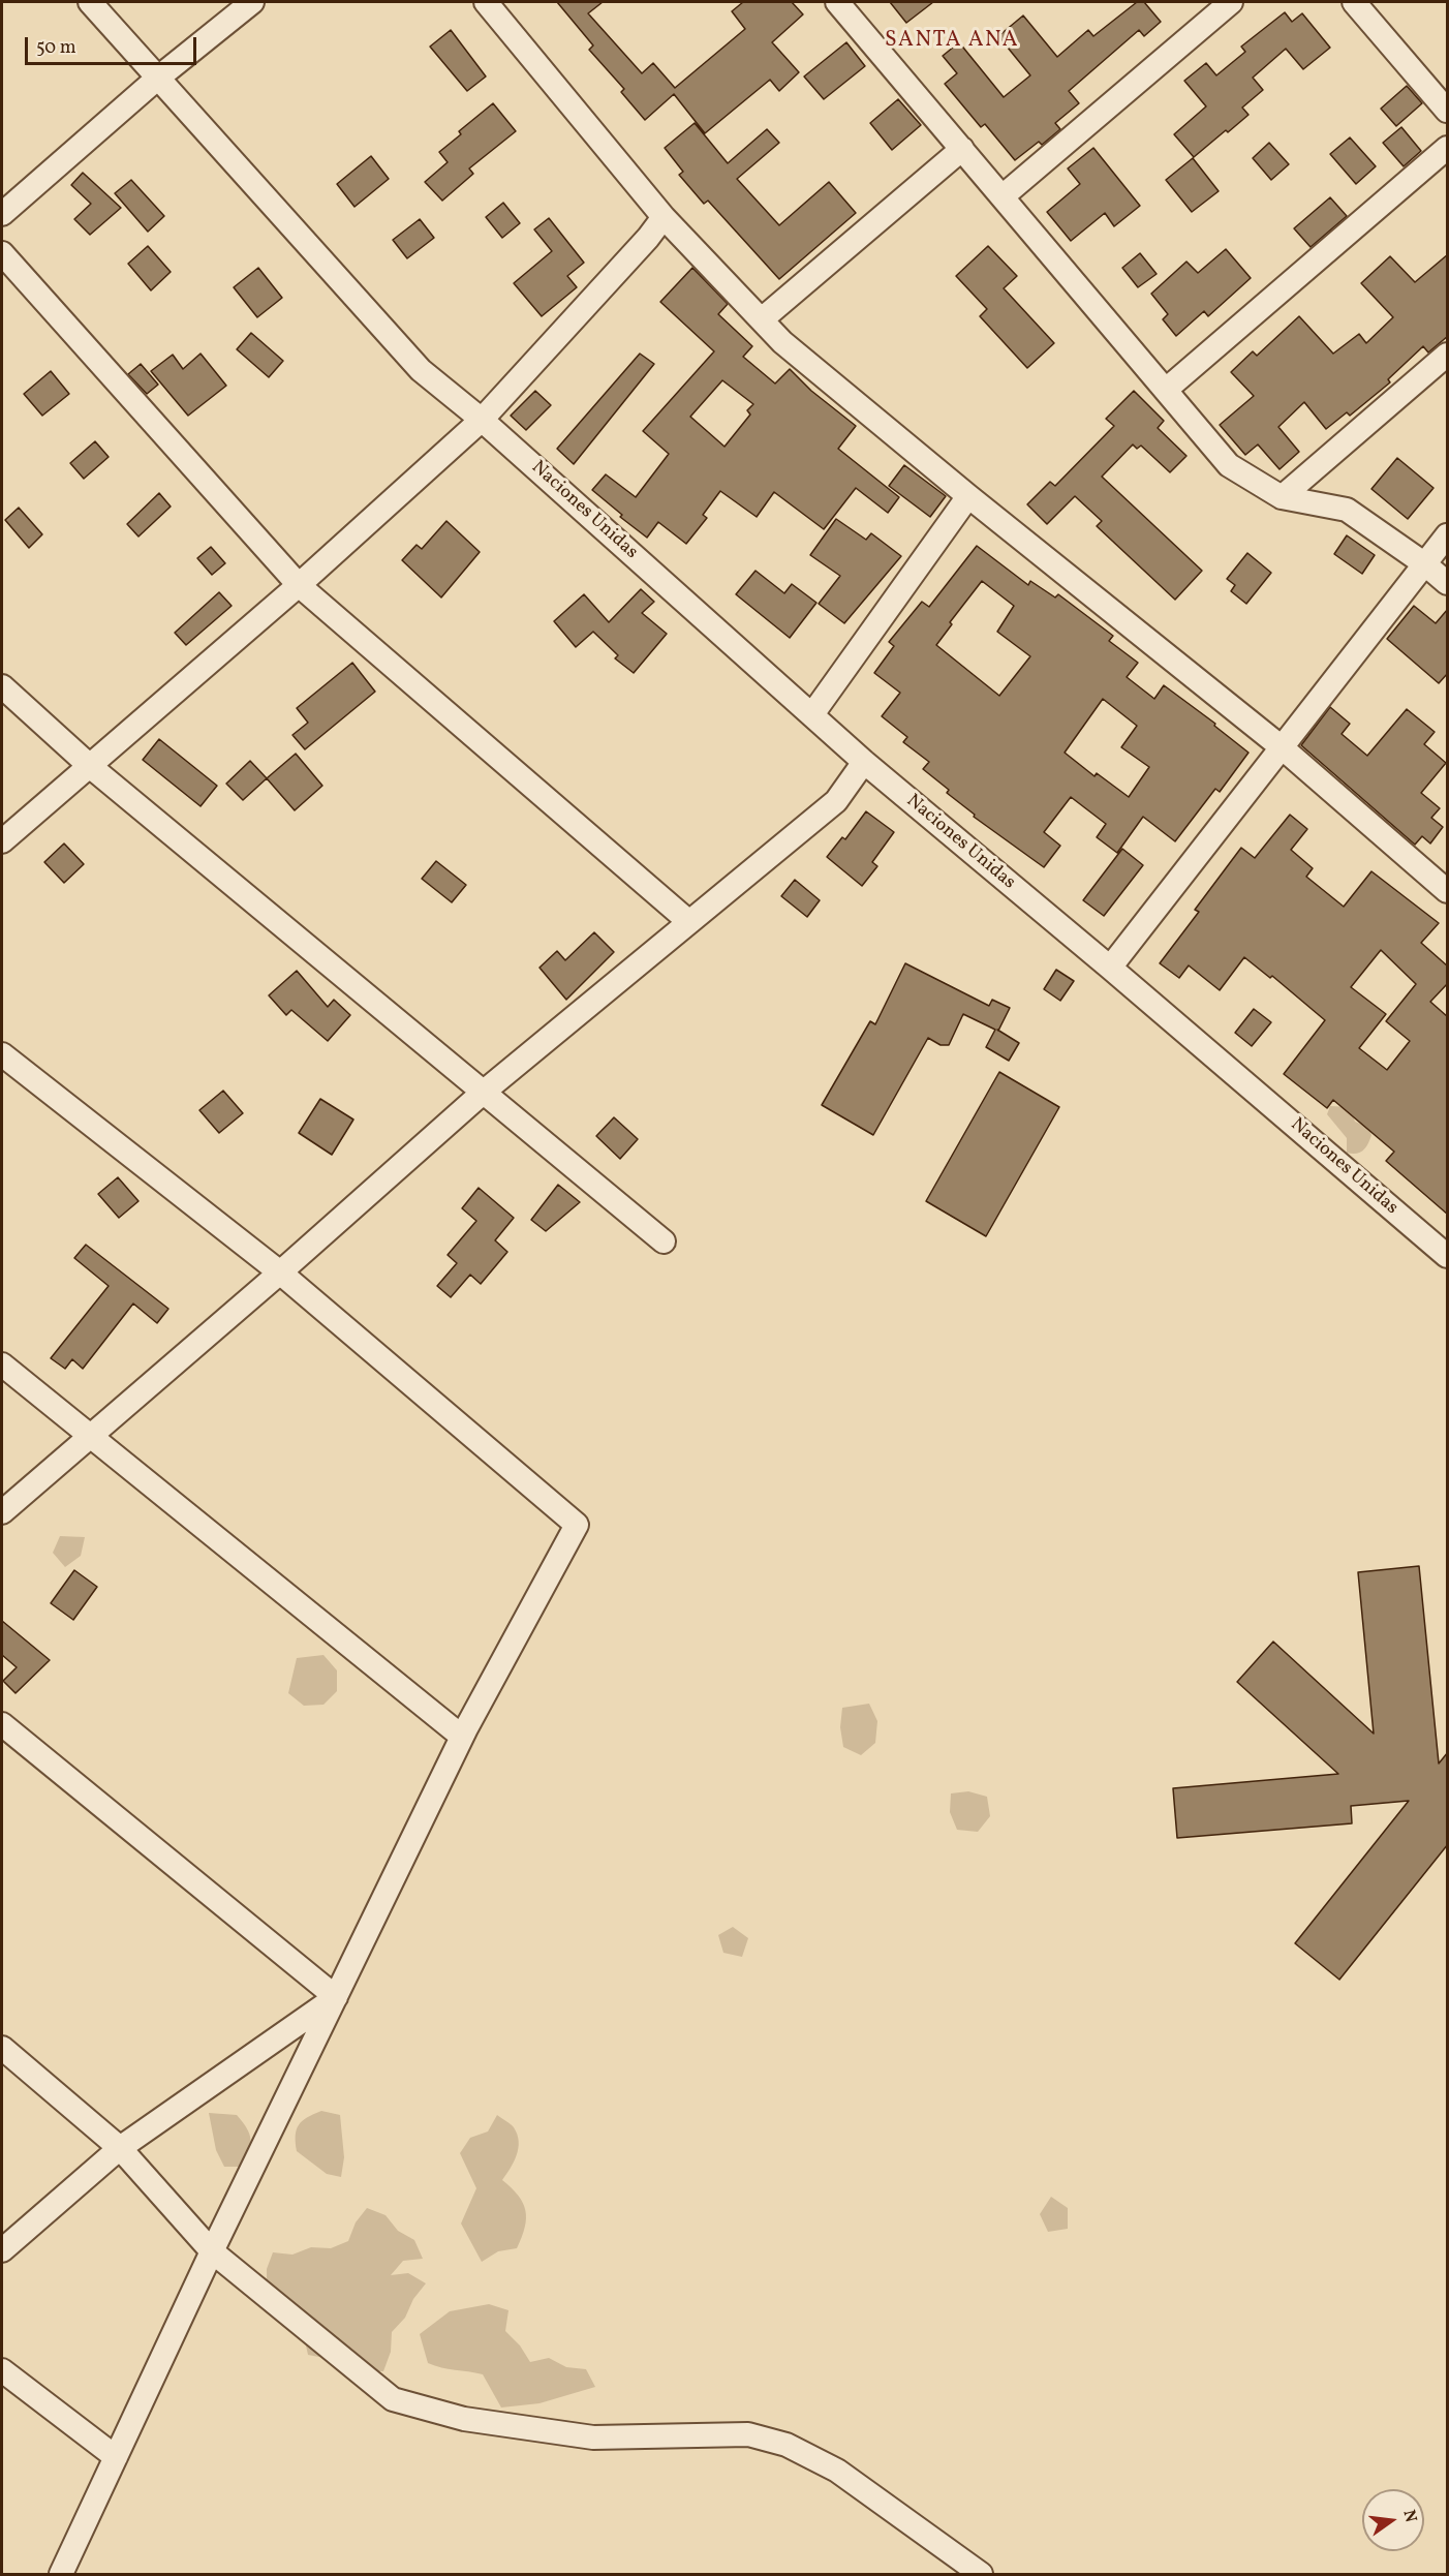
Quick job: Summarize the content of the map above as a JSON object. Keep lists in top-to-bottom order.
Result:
{
  "streets": {
    "street": ["Naciones Unidas"]
  },
  "districts": ["SANTA ANA"],
  "scale_bar": "50 m",
  "north": "right"
}
